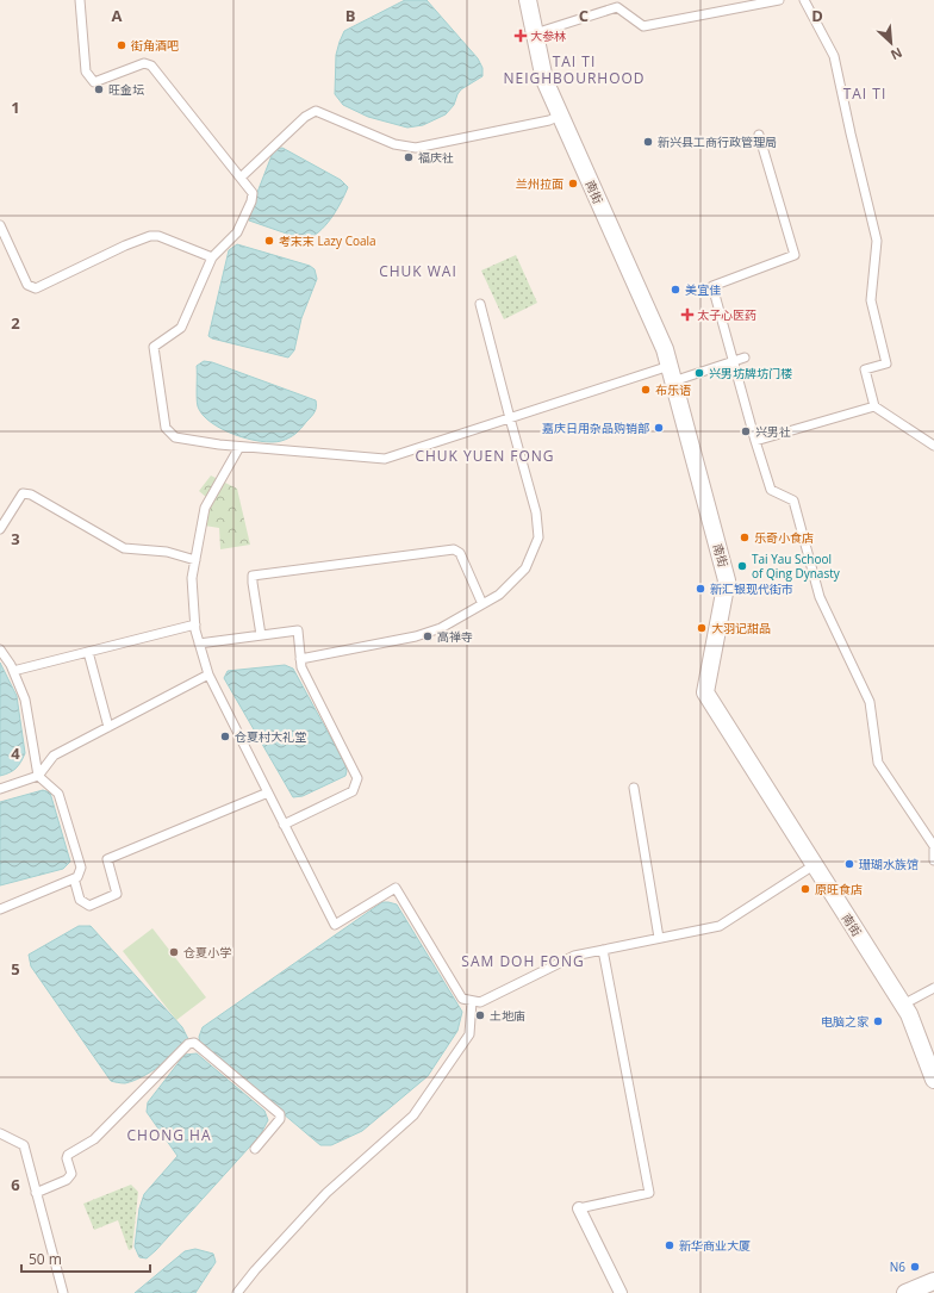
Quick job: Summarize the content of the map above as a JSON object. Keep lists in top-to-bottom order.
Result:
{
  "streets": {
    "street": ["南街"]
  },
  "districts": [
    "TAI TI NEIGHBOURHOOD",
    "TAI TI",
    "CHUK WAI",
    "CHUK YUEN FONG",
    "SAM DOH FONG",
    "CHONG HA"
  ],
  "places": {
    "health": ["大参林", "太子心医药"],
    "other": [
      "街角酒吧",
      "旺金坛",
      "新兴县工商行政管理局",
      "福庆社",
      "兰州拉面",
      "考末末 Lazy Coala",
      "美宜佳",
      "兴男坊牌坊门楼",
      "布乐语",
      "嘉庆日用杂品购销部",
      "兴男社",
      "乐奇小食店",
      "Tai Yau School of Qing Dynasty",
      "新汇银现代街市",
      "大羽记甜品",
      "高禅寺",
      "仓夏村大礼堂",
      "珊瑚水族馆",
      "原旺食店",
      "仓夏小学",
      "土地庙",
      "电脑之家",
      "新华商业大厦",
      "N6"
    ]
  },
  "scale_bar": "50 m",
  "north": "bottom right",
  "grid": {
    "columns": [
      "A",
      "B",
      "C",
      "D"
    ],
    "rows": [
      "1",
      "2",
      "3",
      "4",
      "5",
      "6"
    ]
  }
}
